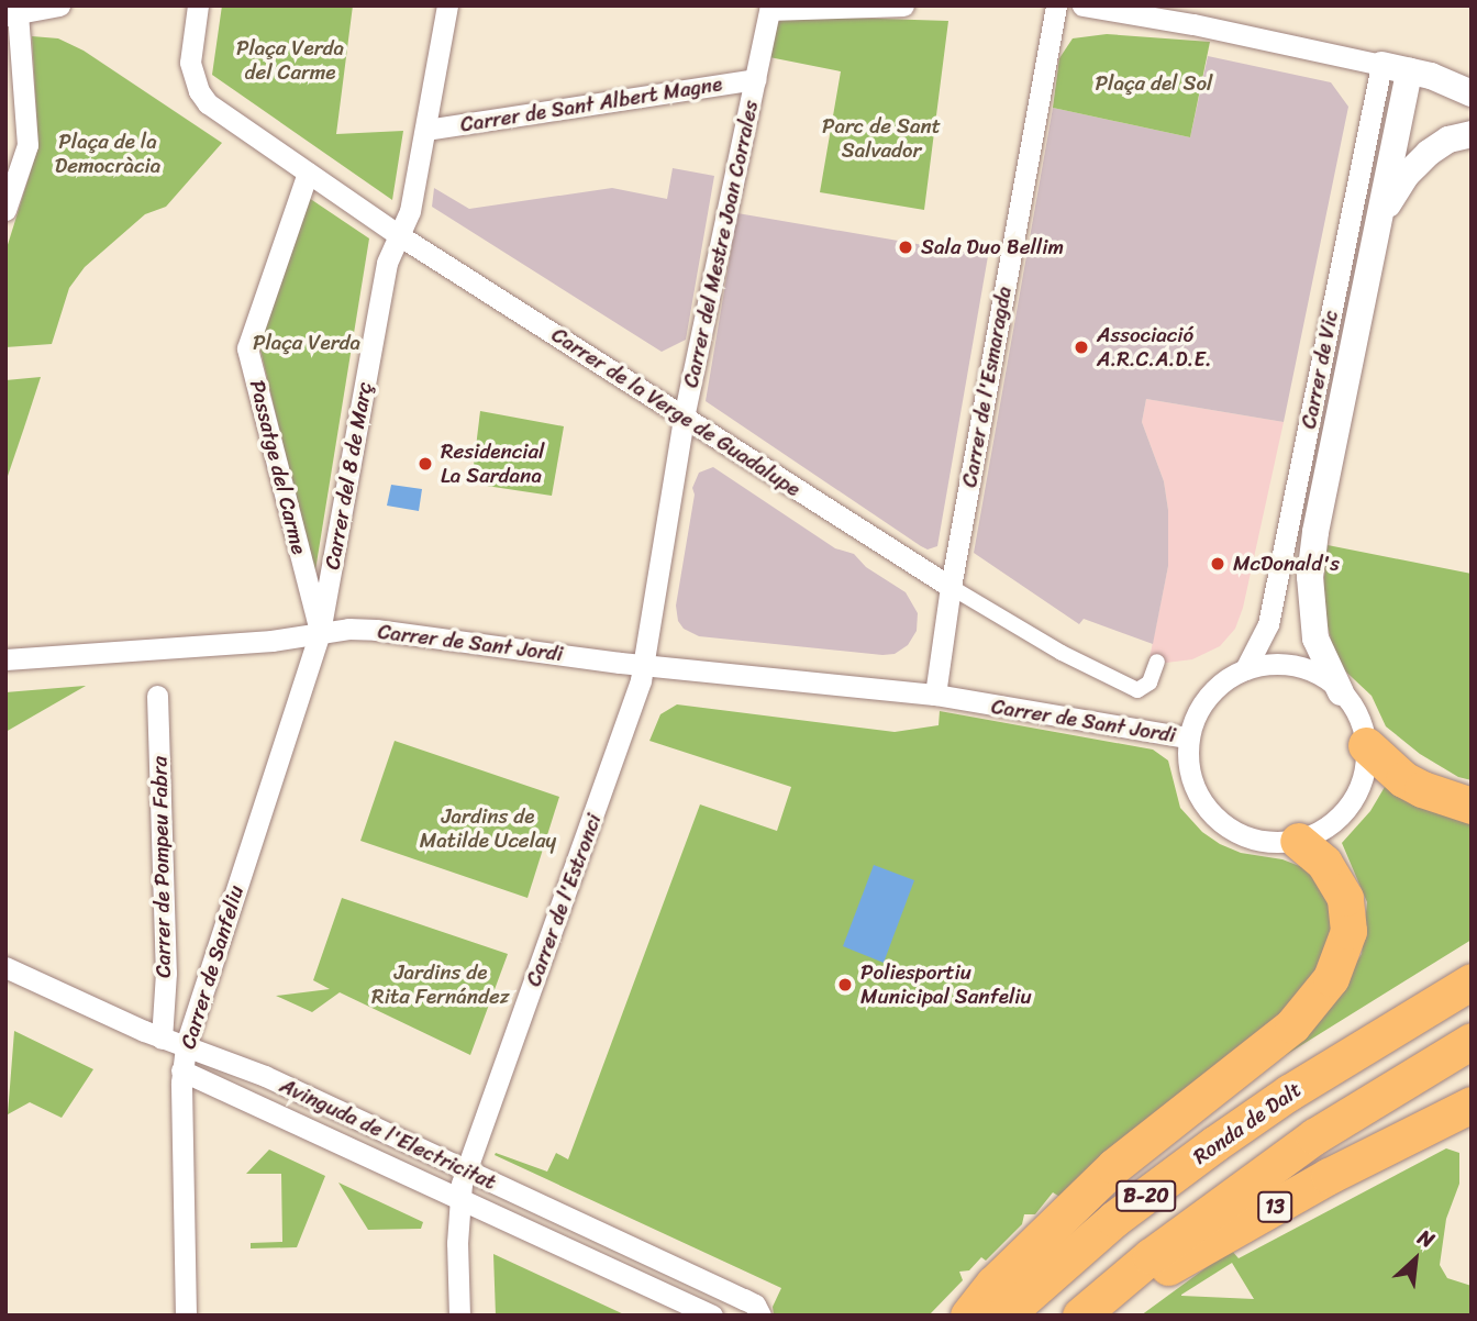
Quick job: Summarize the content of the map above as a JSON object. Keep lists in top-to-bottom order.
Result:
{
  "streets": {
    "highway": ["Ronda de Dalt", "B-20", "13"],
    "street": [
      "Carrer de Sant Albert Magne",
      "Carrer del Mestre Joan Corrales",
      "Carrer de Vic",
      "Carrer de l'Esmaragda",
      "Carrer de la Verge de Guadalupe",
      "Passatge del Carme",
      "Carrer del 8 de Març",
      "Carrer de Sant Jordi",
      "Carrer de Pompeu Fabra",
      "Carrer de l'Estronci",
      "Carrer de Sanfeliu",
      "Avinguda de l'Electricitat"
    ]
  },
  "crossings": [
    ["Carrer de Sant Albert Magne", "Carrer del Mestre Joan Corrales"],
    ["Carrer de Sant Albert Magne", "Carrer del 8 de Març"],
    ["Carrer del Mestre Joan Corrales", "Carrer de la Verge de Guadalupe"],
    ["Carrer del Mestre Joan Corrales", "Carrer de Sant Jordi"],
    ["Carrer del Mestre Joan Corrales", "Carrer de l'Estronci"],
    ["Carrer de Vic", "Carrer de Sant Jordi"],
    ["Carrer de l'Esmaragda", "Carrer de la Verge de Guadalupe"],
    ["Carrer de la Verge de Guadalupe", "Passatge del Carme"],
    ["Carrer de la Verge de Guadalupe", "Carrer del 8 de Març"],
    ["Passatge del Carme", "Carrer del 8 de Març"],
    ["Passatge del Carme", "Carrer de Sant Jordi"],
    ["Passatge del Carme", "Carrer de Sanfeliu"],
    ["Carrer del 8 de Març", "Carrer de Sant Jordi"],
    ["Carrer del 8 de Març", "Carrer de Sanfeliu"],
    ["Carrer de Sant Jordi", "Carrer de l'Estronci"],
    ["Carrer de Sant Jordi", "Carrer de Sanfeliu"],
    ["Carrer de Pompeu Fabra", "Avinguda de l'Electricitat"],
    ["Carrer de l'Estronci", "Avinguda de l'Electricitat"],
    ["Carrer de Sanfeliu", "Avinguda de l'Electricitat"],
    ["B-20", "13"]
  ],
  "parks": [
    "Plaça Verda del Carme",
    "Plaça del Sol",
    "Parc de Sant Salvador",
    "Plaça de la Democràcia",
    "Plaça Verda",
    "Jardins de Matilde Ucelay",
    "Jardins de Rita Fernández"
  ],
  "places": [
    "Sala Duo Bellim",
    "Associació A.R.C.A.D.E.",
    "Residencial La Sardana",
    "McDonald's",
    "Poliesportiu Municipal Sanfeliu"
  ],
  "north": "top right"
}
